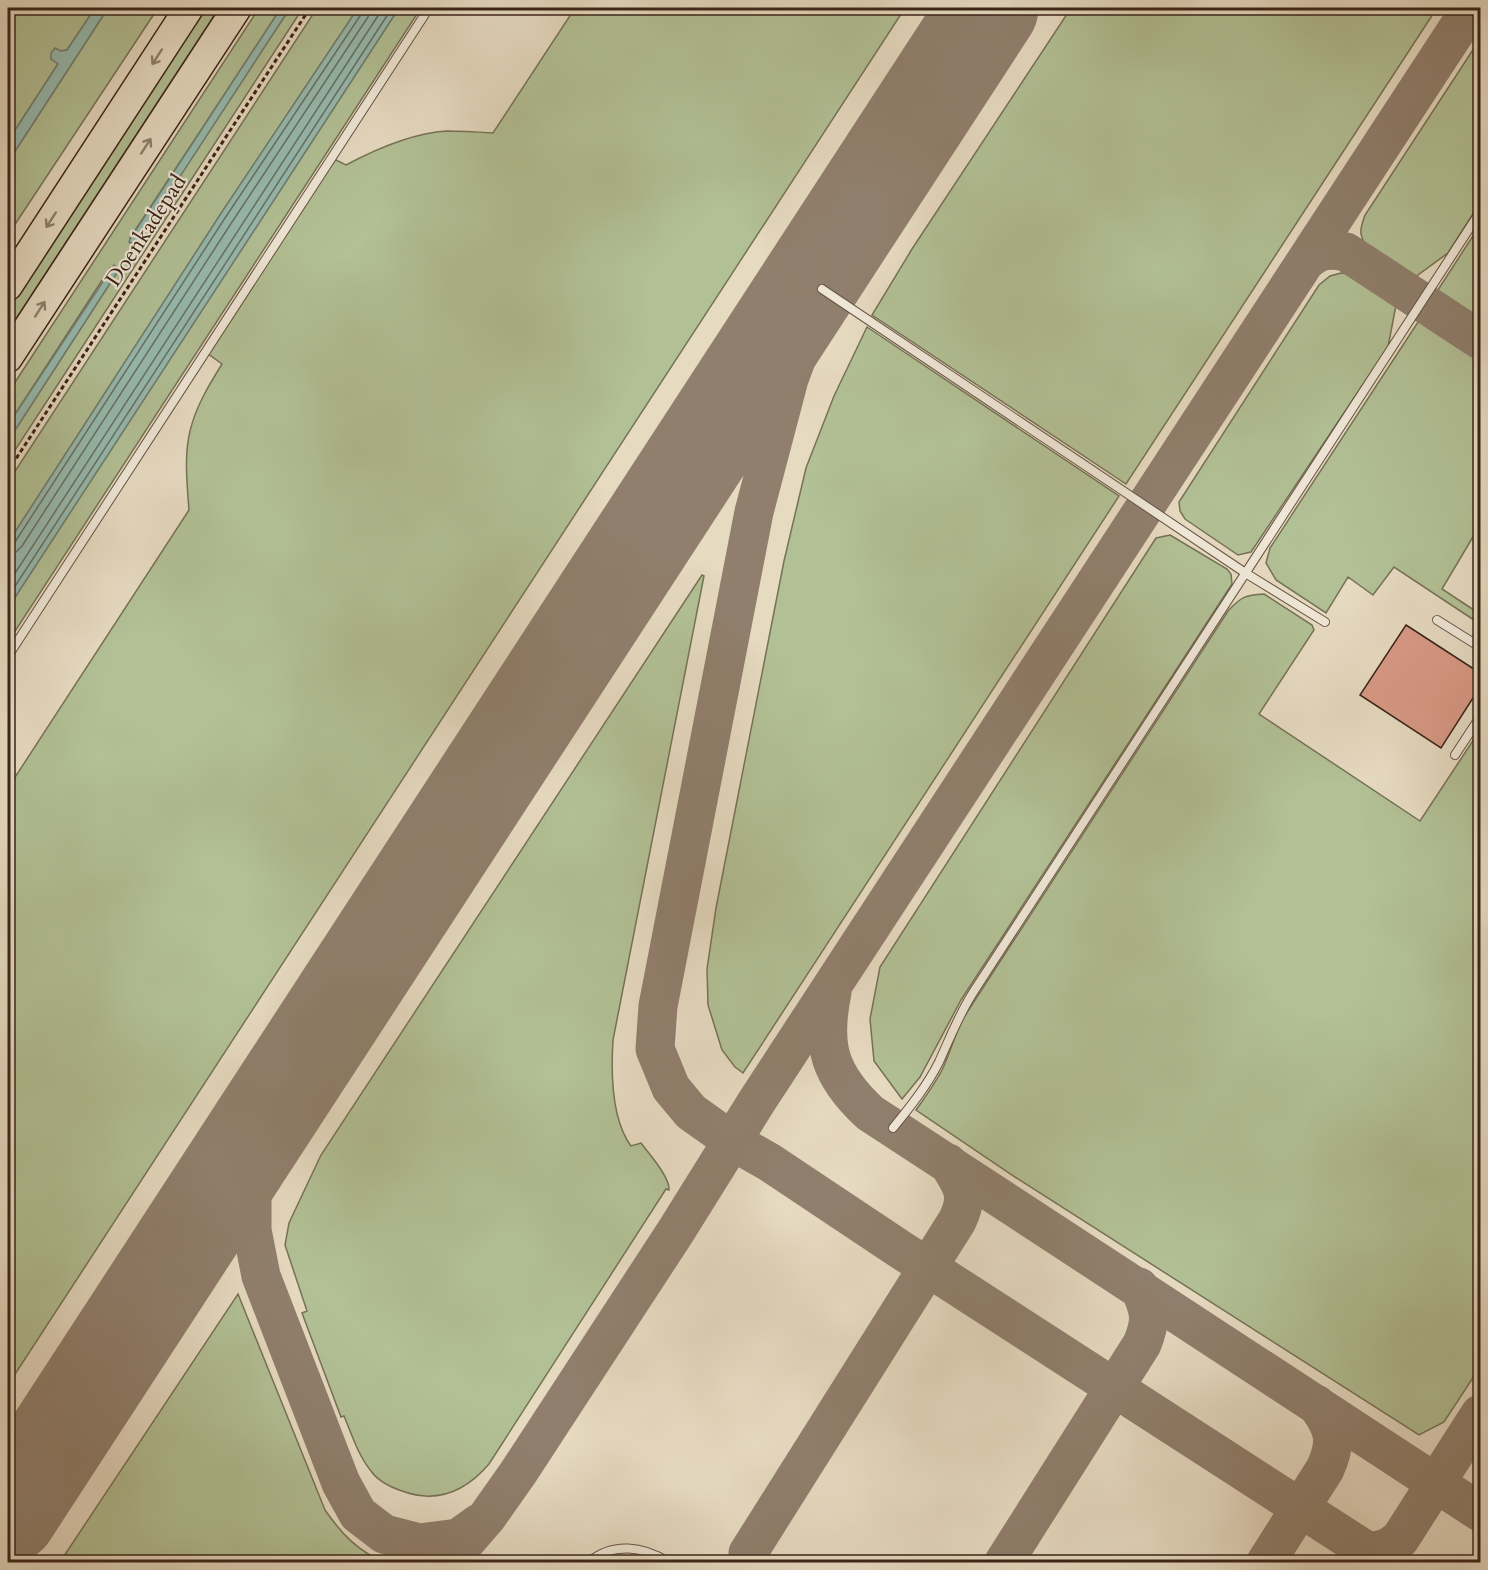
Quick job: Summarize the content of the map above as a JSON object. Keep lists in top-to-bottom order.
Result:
{
  "streets": {
    "path": ["Doenkadepad"]
  }
}
